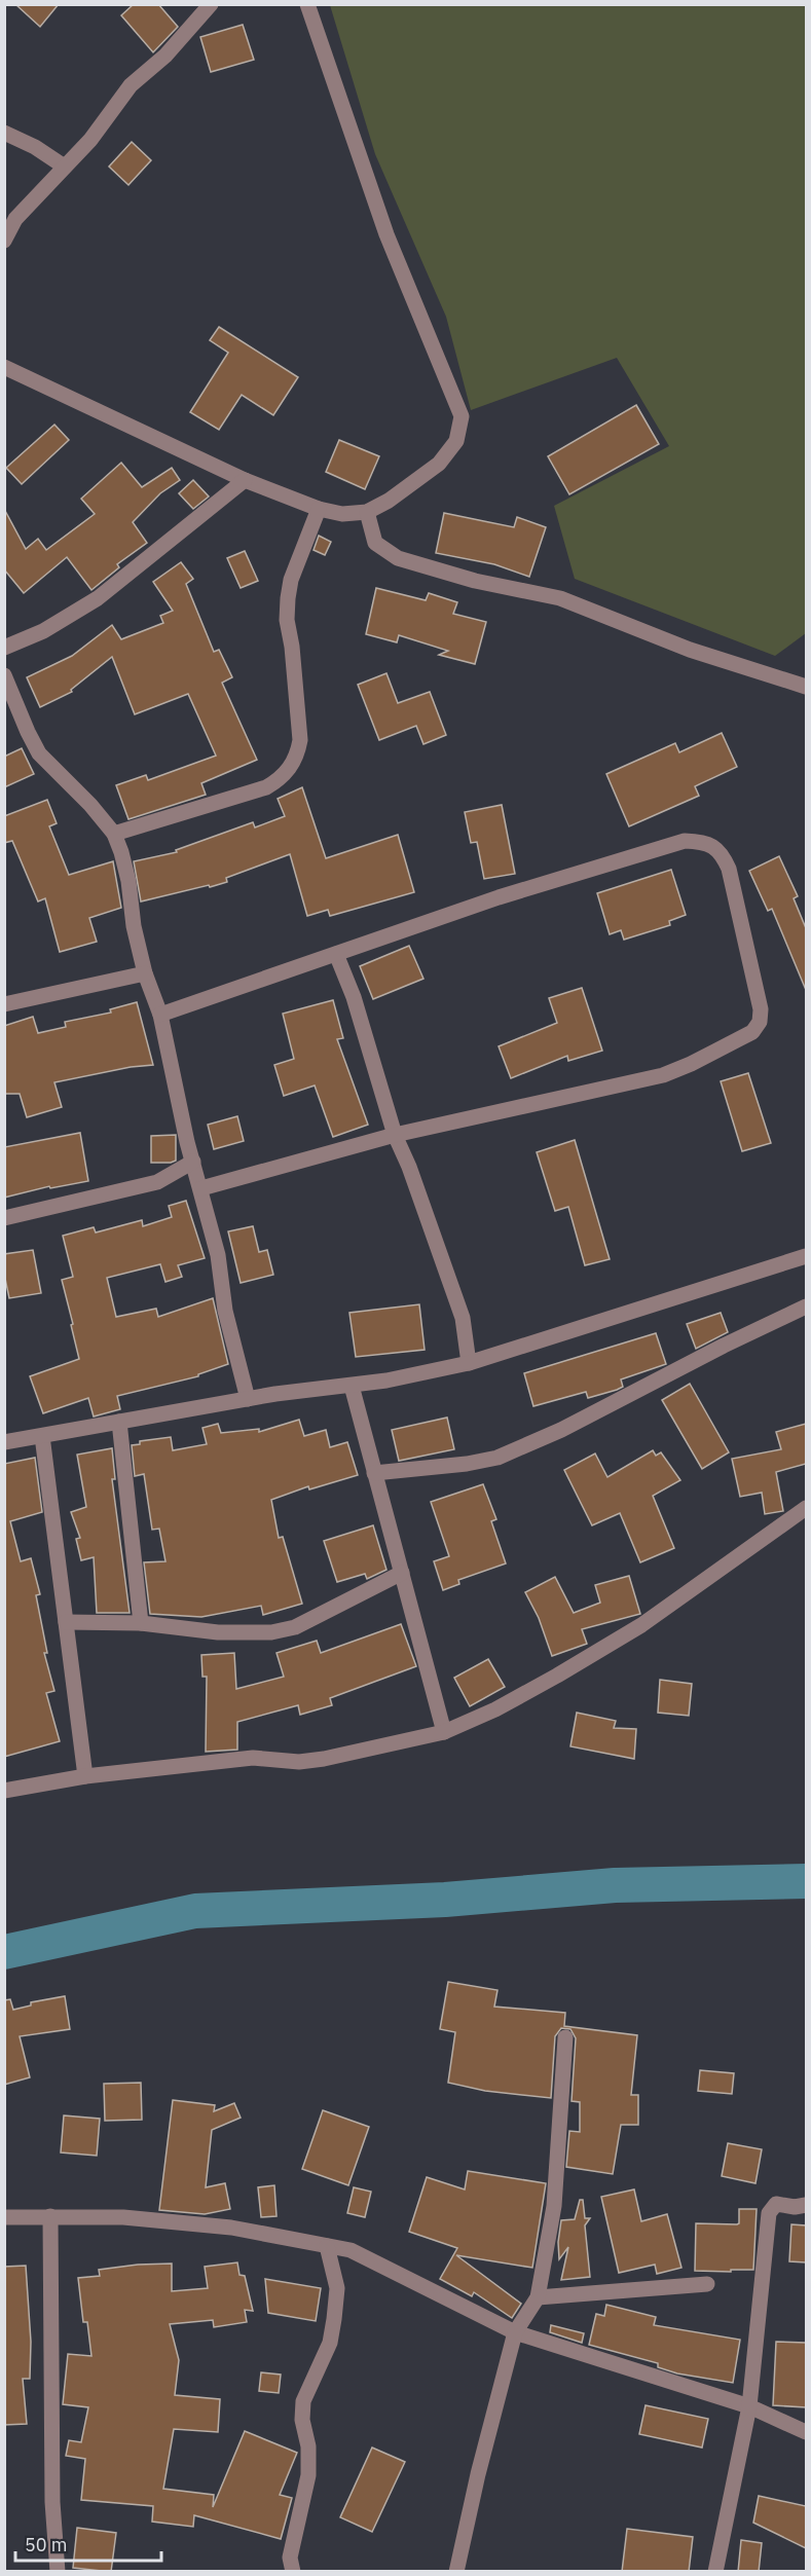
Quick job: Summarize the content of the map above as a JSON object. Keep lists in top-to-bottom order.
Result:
{
  "scale_bar": "50 m"
}
